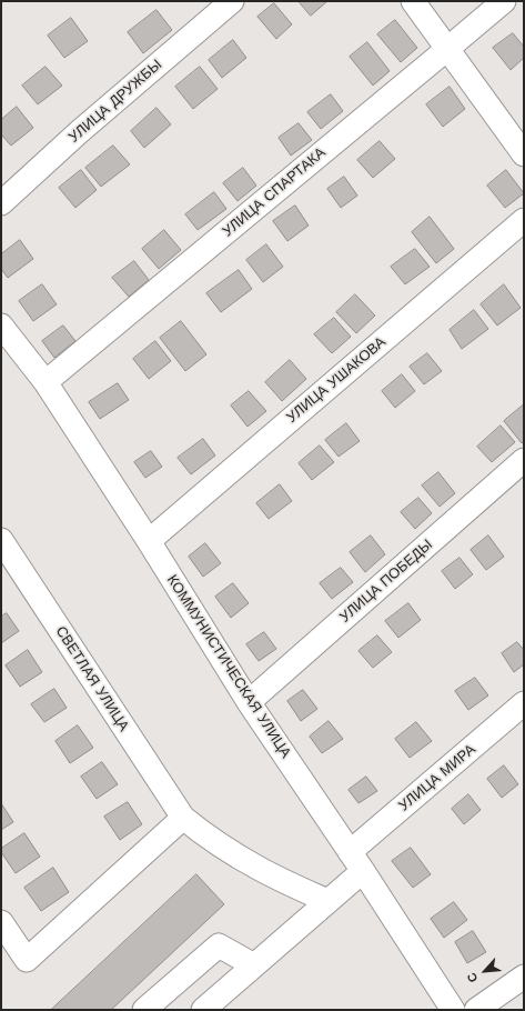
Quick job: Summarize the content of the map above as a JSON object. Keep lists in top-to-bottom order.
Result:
{
  "streets": {
    "street": [
      "УЛИЦА ДРУЖБЫ",
      "УЛИЦА СПАРТАКА",
      "УЛИЦА УШАКОВА",
      "УЛИЦА ПОБЕДЫ",
      "КОММУНИСТИЧЕСКАЯ УЛИЦА",
      "СВЕТЛАЯ УЛИЦА",
      "УЛИЦА МИРА"
    ]
  },
  "crossings": [
    ["УЛИЦА СПАРТАКА", "КОММУНИСТИЧЕСКАЯ УЛИЦА"],
    ["УЛИЦА УШАКОВА", "КОММУНИСТИЧЕСКАЯ УЛИЦА"],
    ["УЛИЦА ПОБЕДЫ", "КОММУНИСТИЧЕСКАЯ УЛИЦА"],
    ["КОММУНИСТИЧЕСКАЯ УЛИЦА", "УЛИЦА МИРА"]
  ],
  "north": "bottom left"
}
